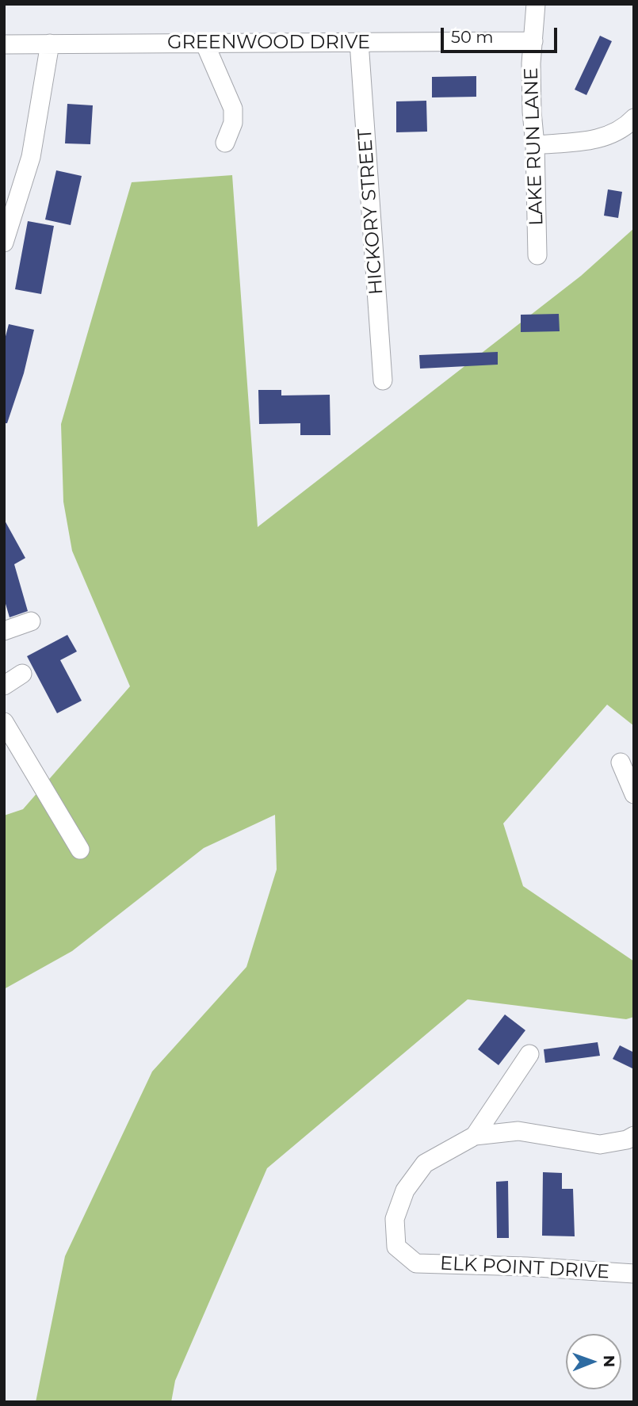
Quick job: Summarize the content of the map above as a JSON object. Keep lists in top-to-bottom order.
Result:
{
  "streets": {
    "street": [
      "GREENWOOD DRIVE",
      "LAKE RUN LANE",
      "HICKORY STREET",
      "ELK POINT DRIVE"
    ]
  },
  "crossings": [
    ["GREENWOOD DRIVE", "LAKE RUN LANE"],
    ["GREENWOOD DRIVE", "HICKORY STREET"]
  ],
  "scale_bar": "50 m",
  "north": "right"
}
